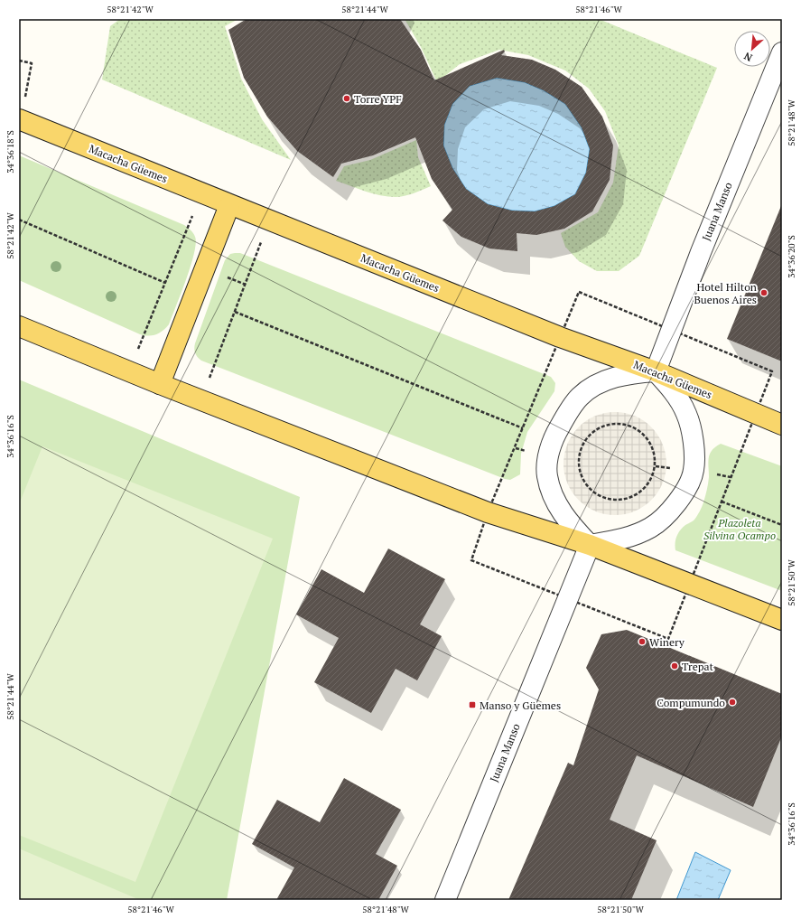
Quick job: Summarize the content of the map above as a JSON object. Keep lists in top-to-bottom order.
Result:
{
  "streets": {
    "main road": ["Macacha Güemes"],
    "street": ["Juana Manso"]
  },
  "crossings": [
    ["Macacha Güemes", "Juana Manso"]
  ],
  "parks": ["Plazoleta Silvina Ocampo"],
  "places": {
    "other": [
      "Torre YPF",
      "Hotel Hilton Buenos Aires",
      "Winery",
      "Trepat",
      "Compumundo"
    ],
    "transit": ["Manso y Güemes"]
  },
  "north": "bottom left",
  "coordinates": [
    "58°21'42\"W",
    "58°21'44\"W",
    "58°21'46\"W",
    "58°21'48\"W",
    "34°36'18\"S",
    "34°36'20\"S",
    "34°36'16\"S",
    "58°21'50\"W"
  ]
}
